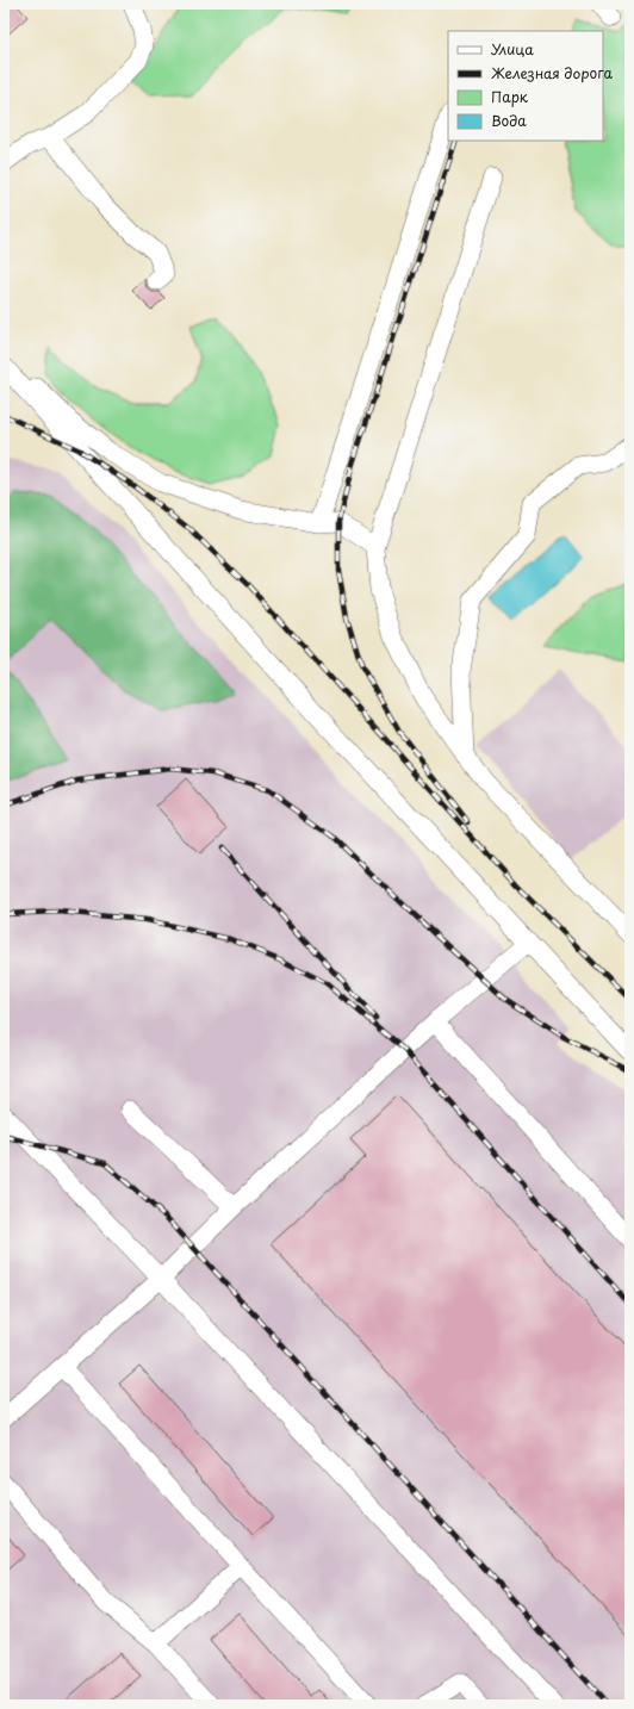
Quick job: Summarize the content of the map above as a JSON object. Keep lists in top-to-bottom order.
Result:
{
  "legend": [
    "Улица",
    "Железная дорога",
    "Парк",
    "Вода"
  ]
}
